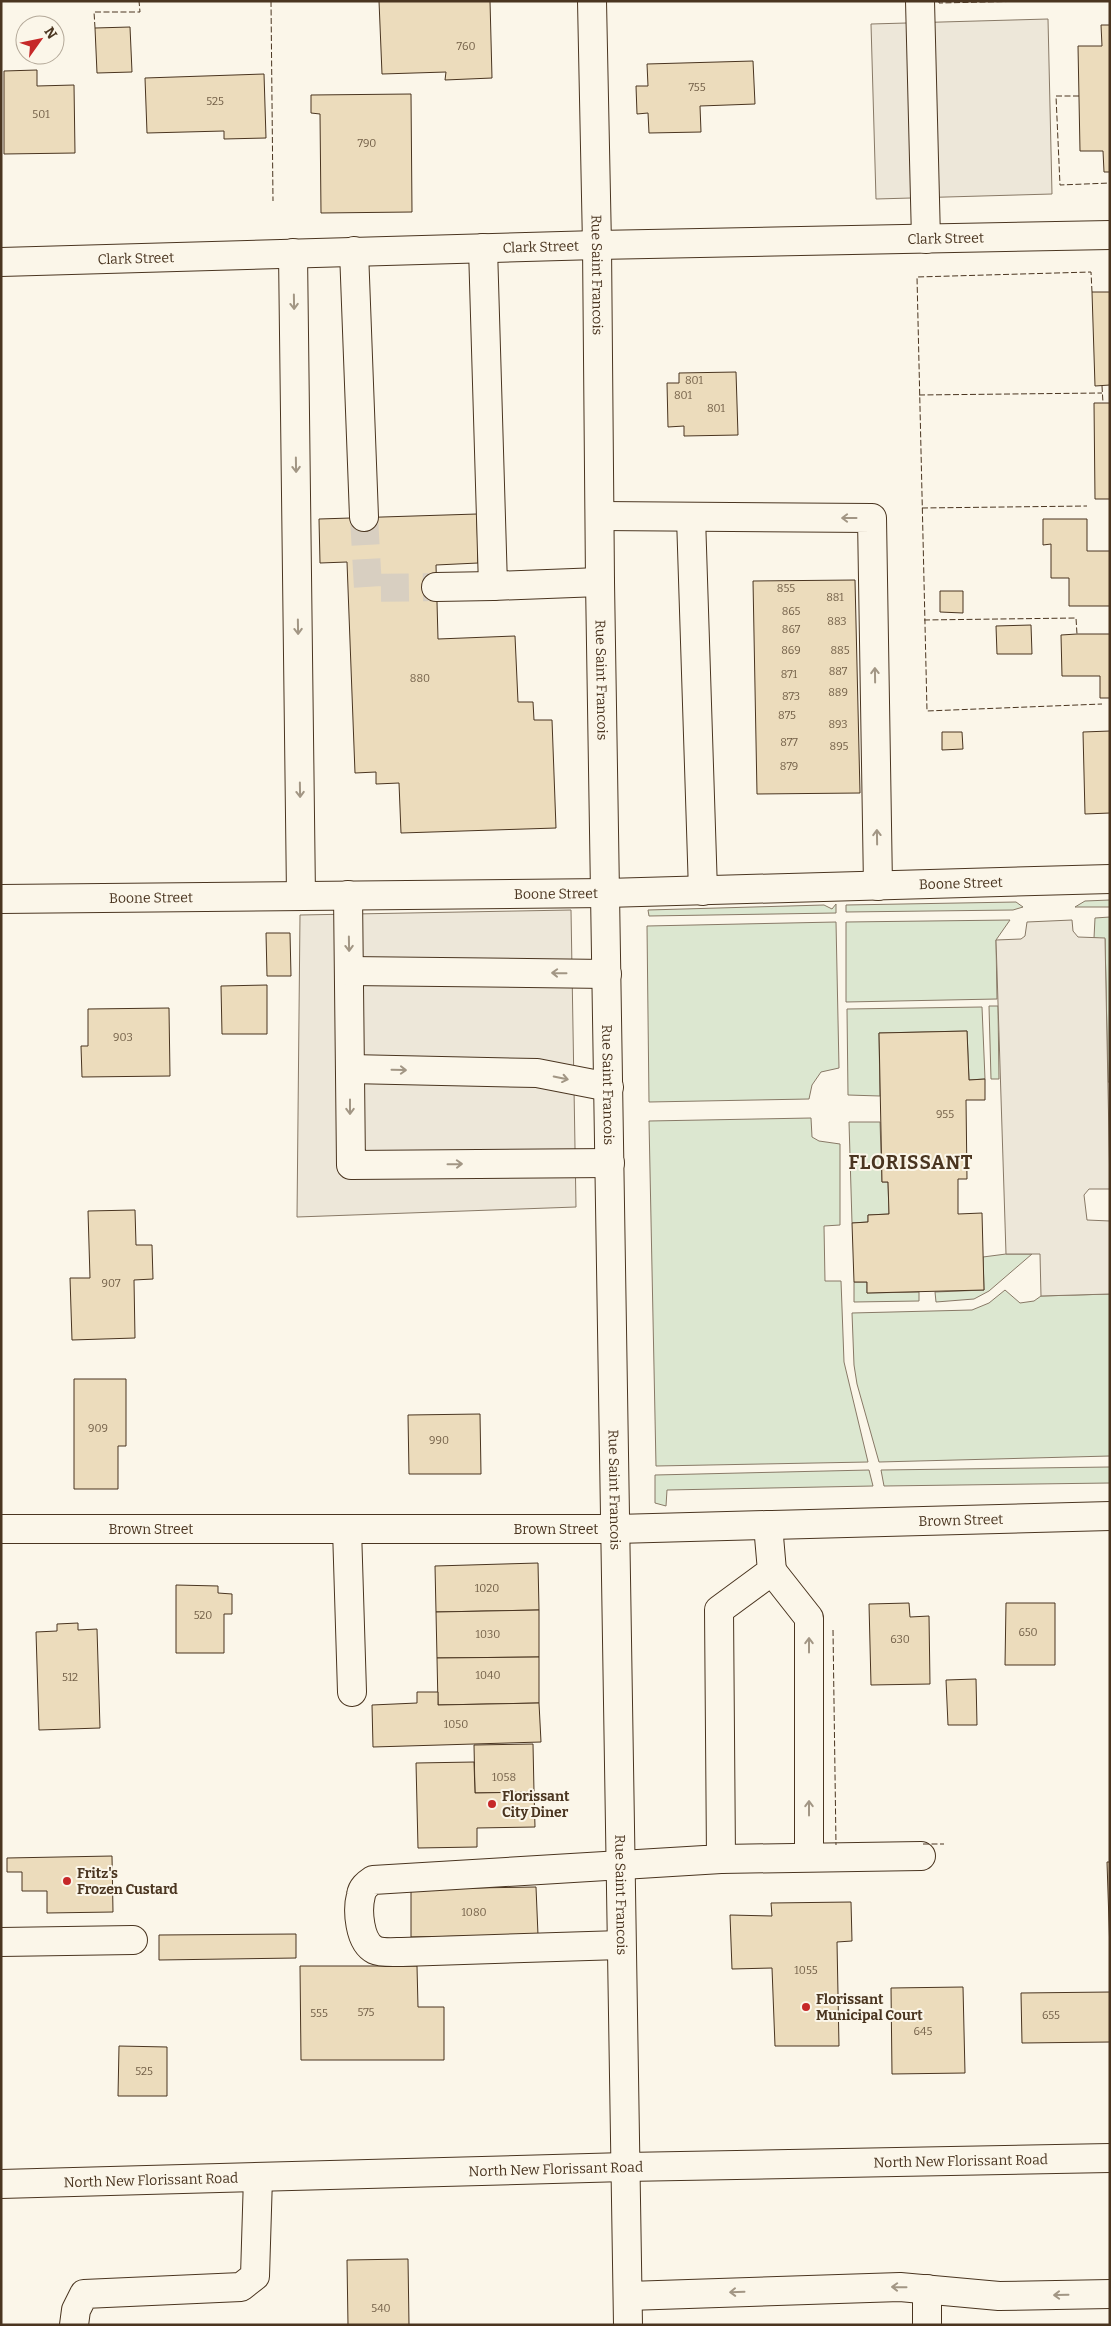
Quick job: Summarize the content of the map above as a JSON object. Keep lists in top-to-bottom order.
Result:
{
  "streets": {
    "street": [
      "Clark Street",
      "Rue Saint Francois",
      "Boone Street",
      "Brown Street",
      "North New Florissant Road"
    ]
  },
  "crossings": [
    ["Clark Street", "Rue Saint Francois"],
    ["Rue Saint Francois", "Boone Street"],
    ["Rue Saint Francois", "Brown Street"],
    ["Rue Saint Francois", "North New Florissant Road"]
  ],
  "districts": ["FLORISSANT"],
  "places": ["Florissant City Diner", "Fritz's Frozen Custard", "Florissant Municipal Court"],
  "house_numbers": [
    "760",
    "755",
    "525",
    "501",
    "790",
    "801",
    "801",
    "801",
    "855",
    "881",
    "865",
    "883",
    "867",
    "869",
    "885",
    "887",
    "871",
    "880",
    "889",
    "873",
    "875",
    "893",
    "877",
    "895",
    "879",
    "903",
    "955",
    "907",
    "909",
    "990",
    "1020",
    "520",
    "650",
    "1030",
    "630",
    "1040",
    "512",
    "1050",
    "1058",
    "1080",
    "1055",
    "575",
    "555",
    "655",
    "645",
    "525",
    "540"
  ],
  "north": "top right"
}
